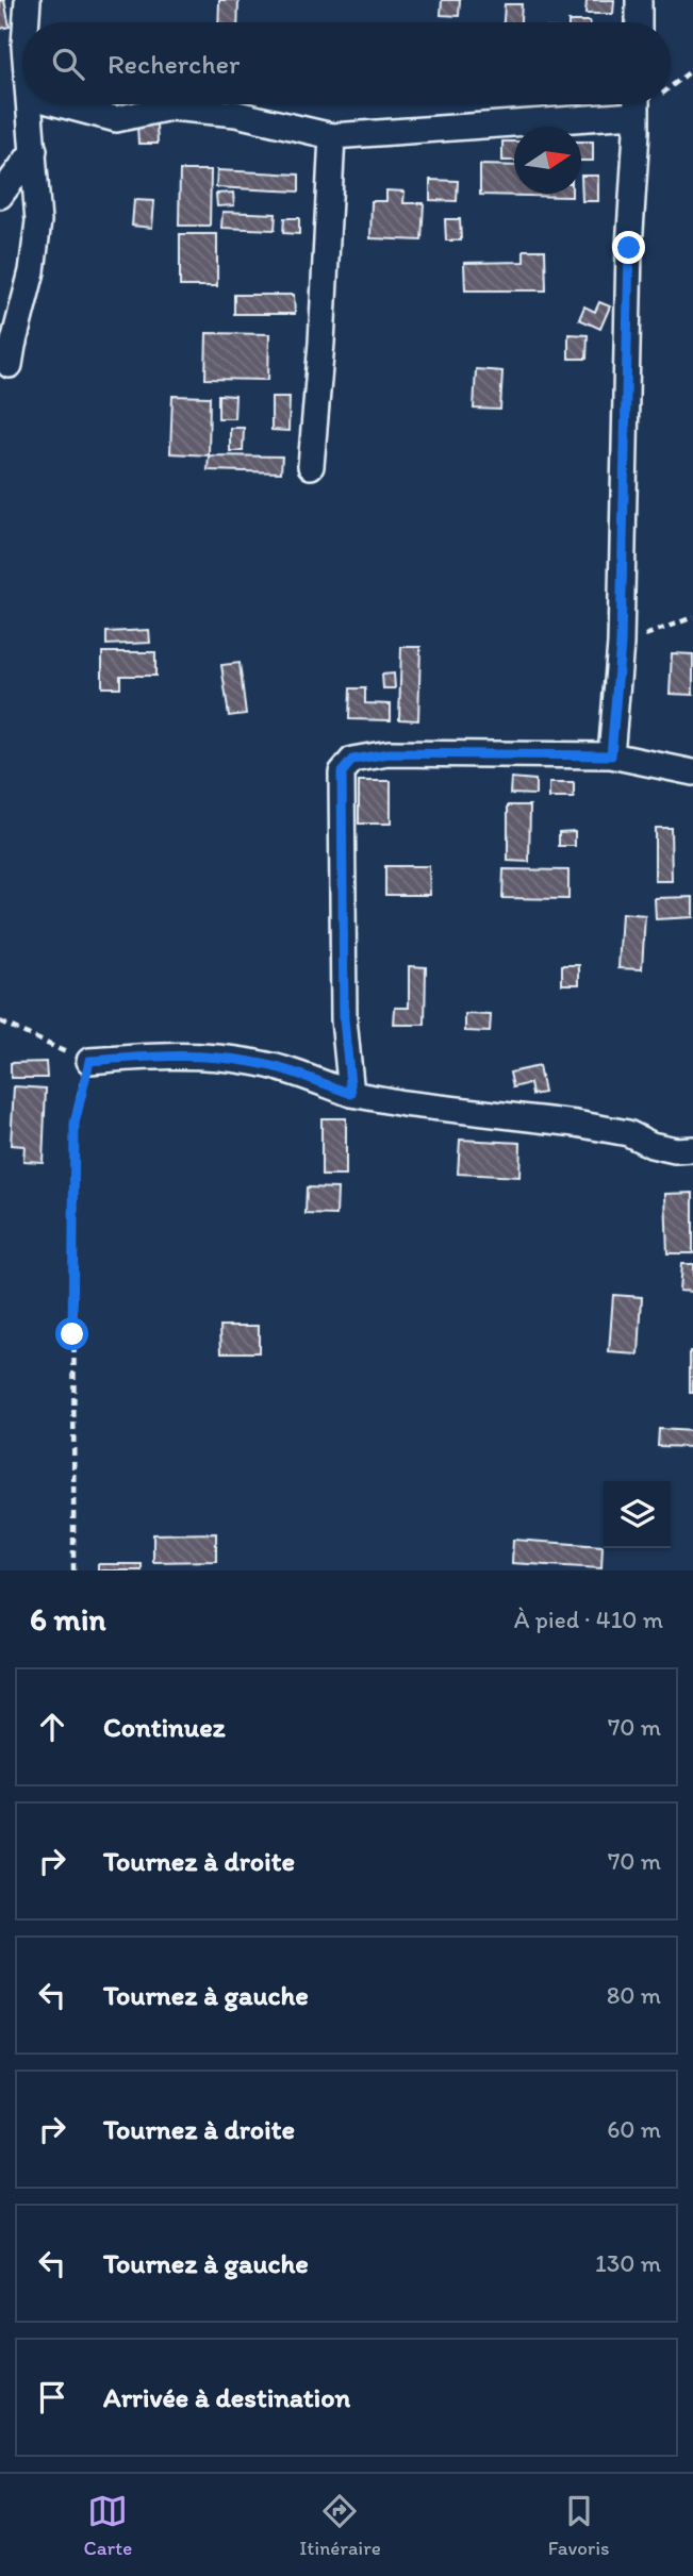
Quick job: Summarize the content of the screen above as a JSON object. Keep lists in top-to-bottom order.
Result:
{
  "north": "right",
  "page": {
    "search": "Rechercher",
    "heading": ["6 min", "À pied · 410 m"],
    "list": [
      ["Continuez", "70 m"],
      ["Tournez à droite", "70 m"],
      ["Tournez à gauche", "80 m"],
      ["Tournez à droite", "60 m"],
      ["Tournez à gauche", "130 m"],
      "Arrivée à destination"
    ],
    "nav": ["Carte", "Itinéraire", "Favoris"]
  }
}
